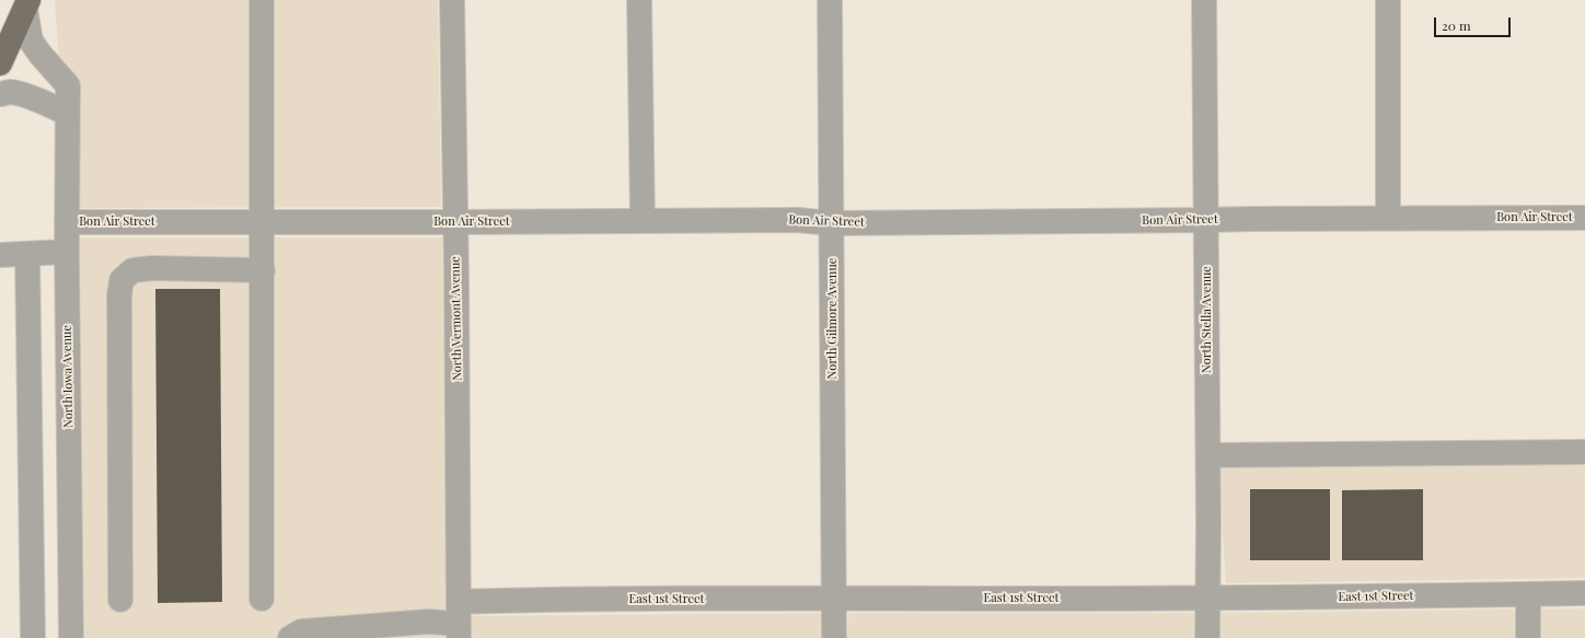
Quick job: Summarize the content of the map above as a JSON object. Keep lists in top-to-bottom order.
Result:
{
  "streets": {
    "street": [
      "Bon Air Street",
      "North Vermont Avenue",
      "North Gilmore Avenue",
      "North Stella Avenue",
      "North Iowa Avenue",
      "East 1st Street"
    ]
  },
  "crossings": [
    ["Bon Air Street", "North Vermont Avenue"],
    ["Bon Air Street", "North Gilmore Avenue"],
    ["Bon Air Street", "North Stella Avenue"],
    ["Bon Air Street", "North Iowa Avenue"],
    ["North Vermont Avenue", "East 1st Street"],
    ["North Gilmore Avenue", "East 1st Street"],
    ["North Stella Avenue", "East 1st Street"]
  ],
  "scale_bar": "20 m"
}
